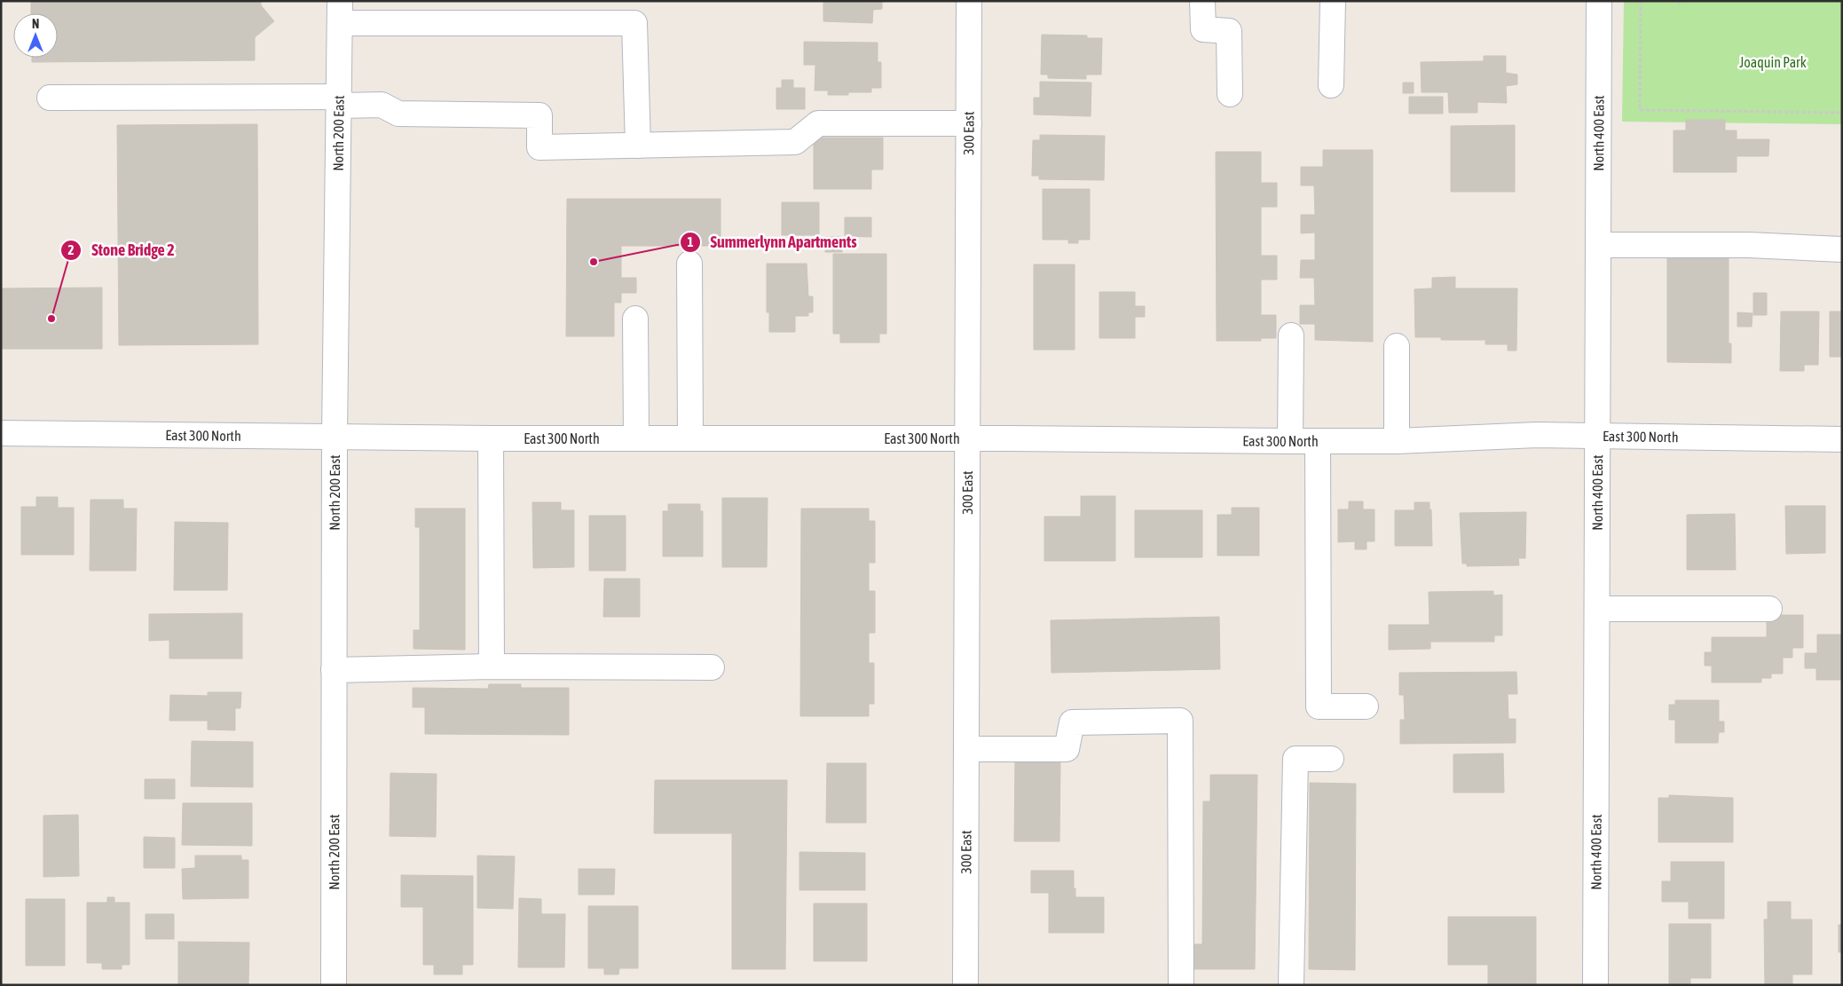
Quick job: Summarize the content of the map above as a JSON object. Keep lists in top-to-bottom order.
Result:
{
  "streets": {
    "street": [
      "North 200 East",
      "300 East",
      "North 400 East",
      "East 300 North"
    ]
  },
  "crossings": [
    ["North 200 East", "East 300 North"],
    ["300 East", "East 300 North"],
    ["North 400 East", "East 300 North"]
  ],
  "parks": ["Joaquin Park"],
  "places": ["Summerlynn Apartments", "Stone Bridge 2"],
  "north": "top"
}
